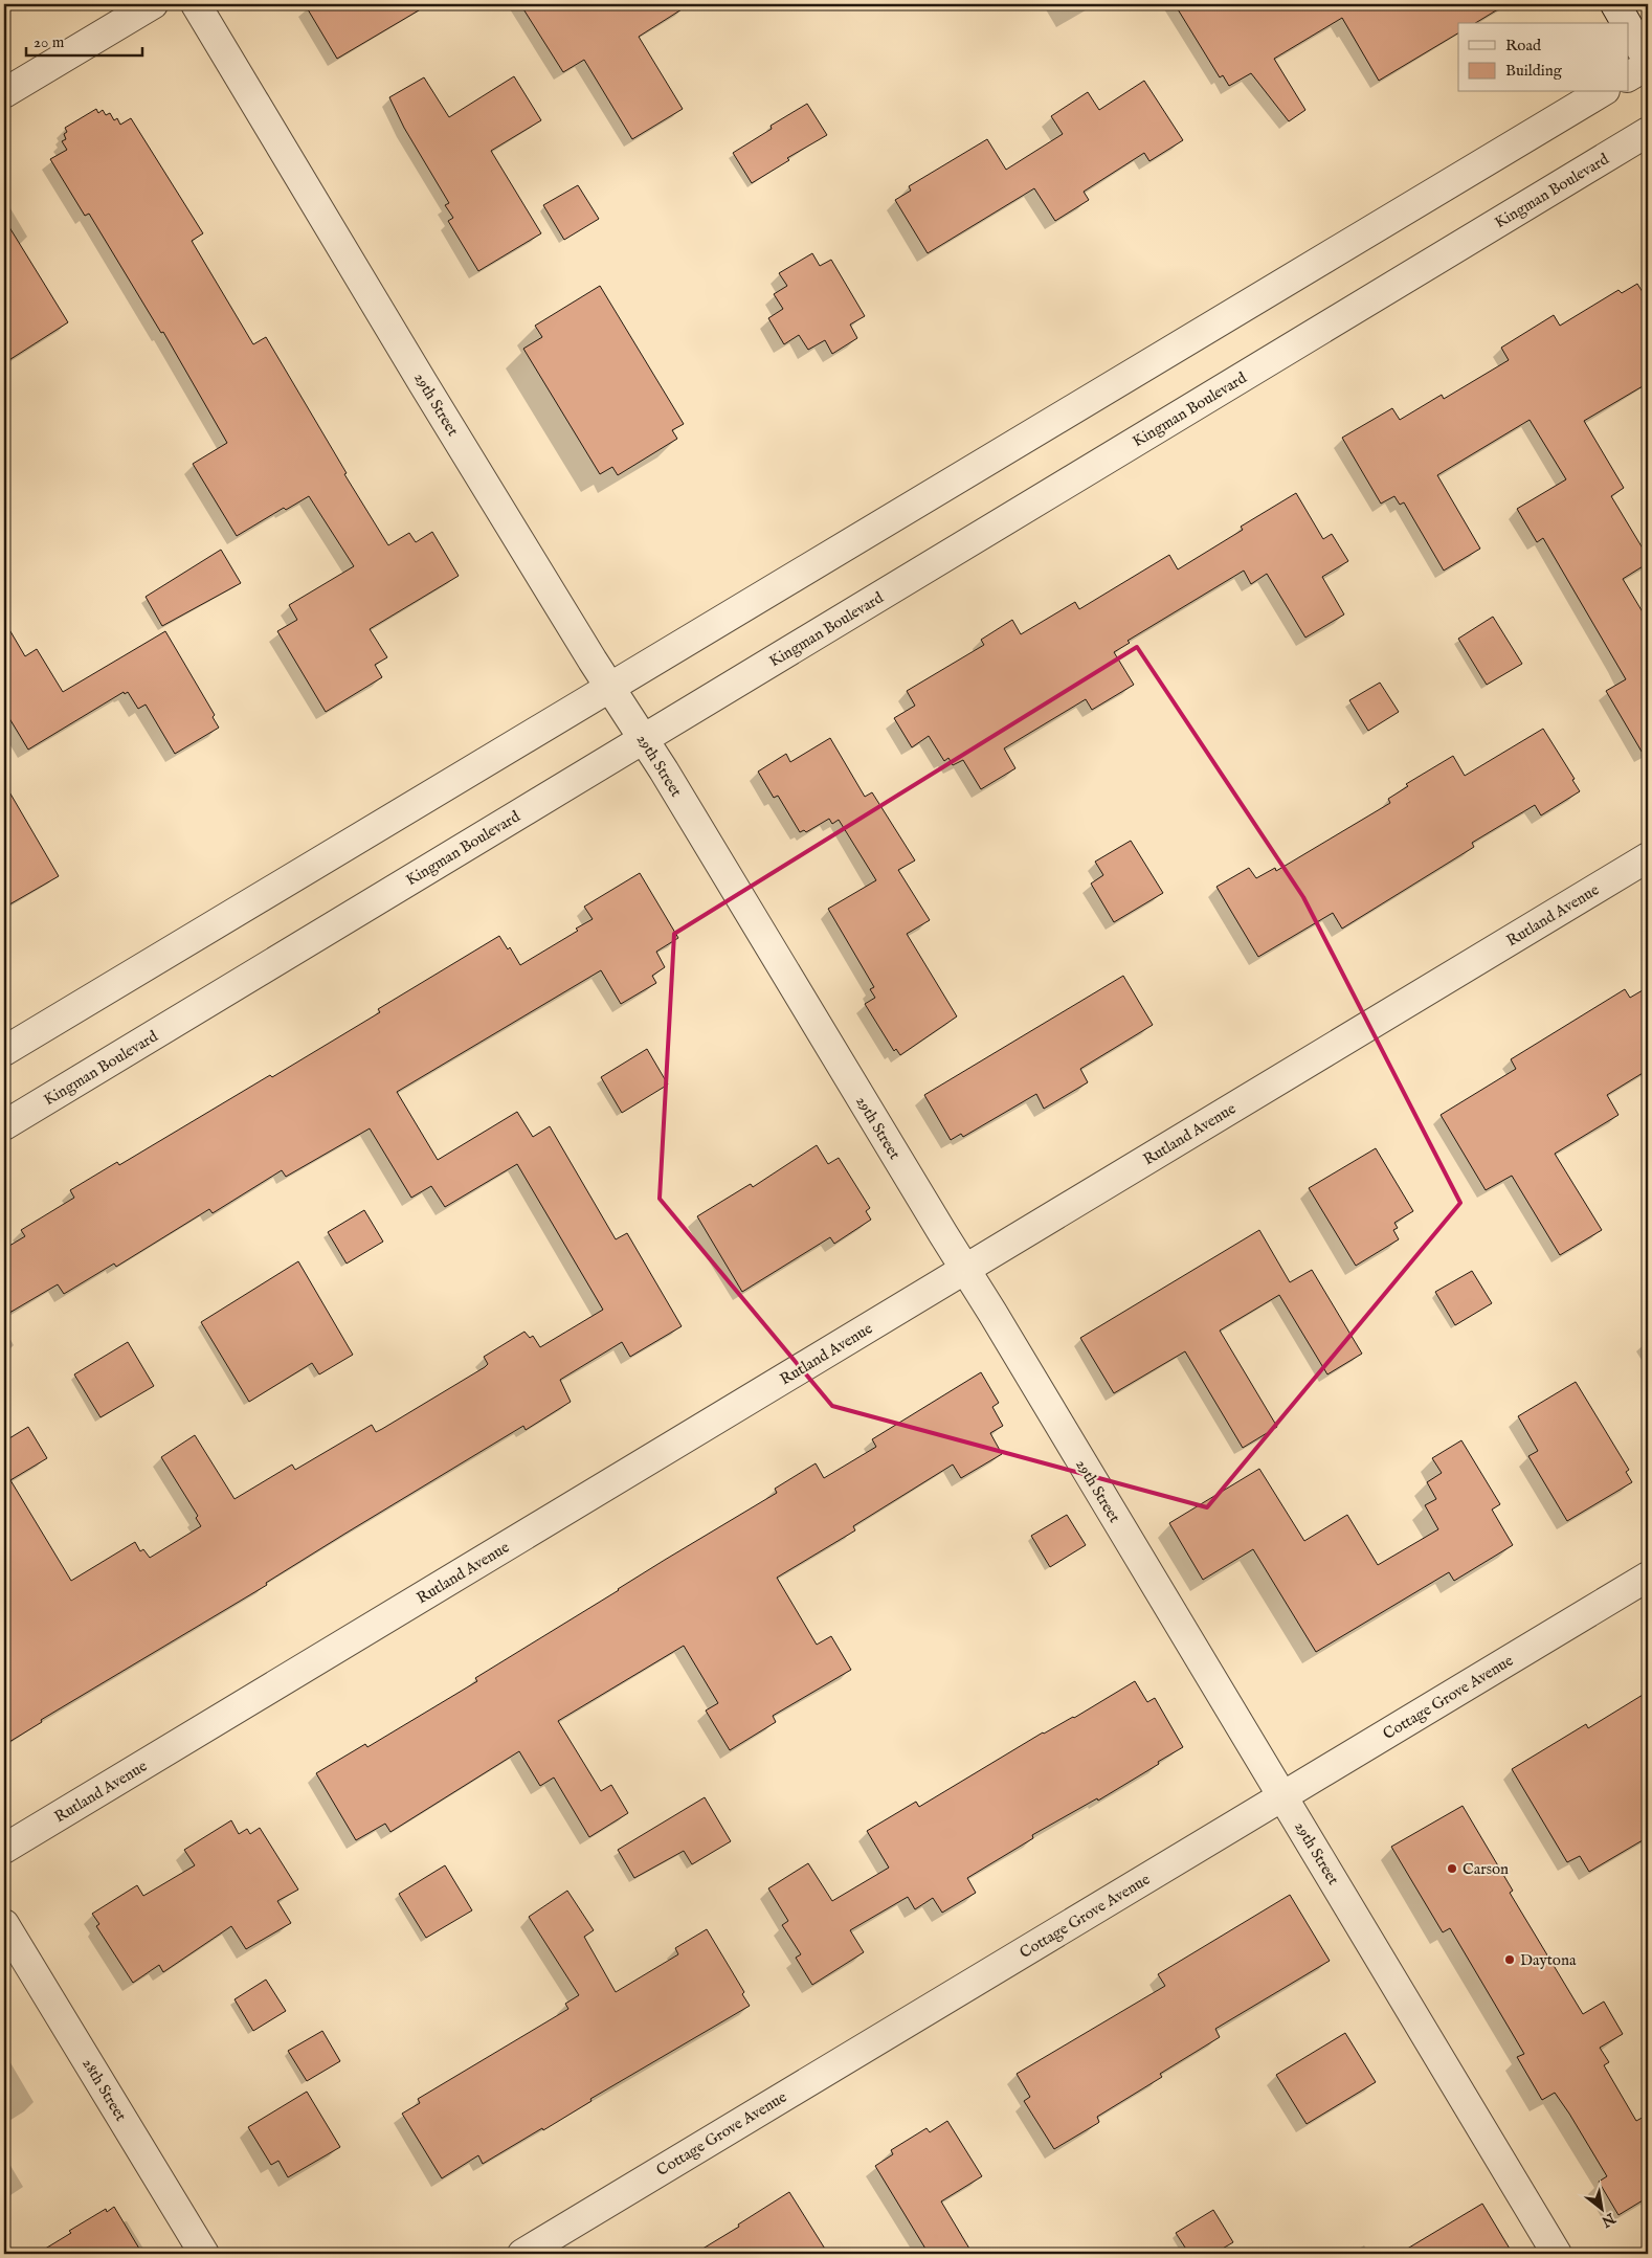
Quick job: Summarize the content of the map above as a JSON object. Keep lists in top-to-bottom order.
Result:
{
  "streets": {
    "street": [
      "Kingman Boulevard",
      "29th Street",
      "Rutland Avenue",
      "Cottage Grove Avenue",
      "28th Street"
    ]
  },
  "crossings": [
    ["Kingman Boulevard", "29th Street"],
    ["29th Street", "Rutland Avenue"],
    ["29th Street", "Cottage Grove Avenue"]
  ],
  "places": ["Carson", "Daytona"],
  "legend": ["Road", "Building"],
  "scale_bar": "20 m",
  "north": "bottom right"
}
